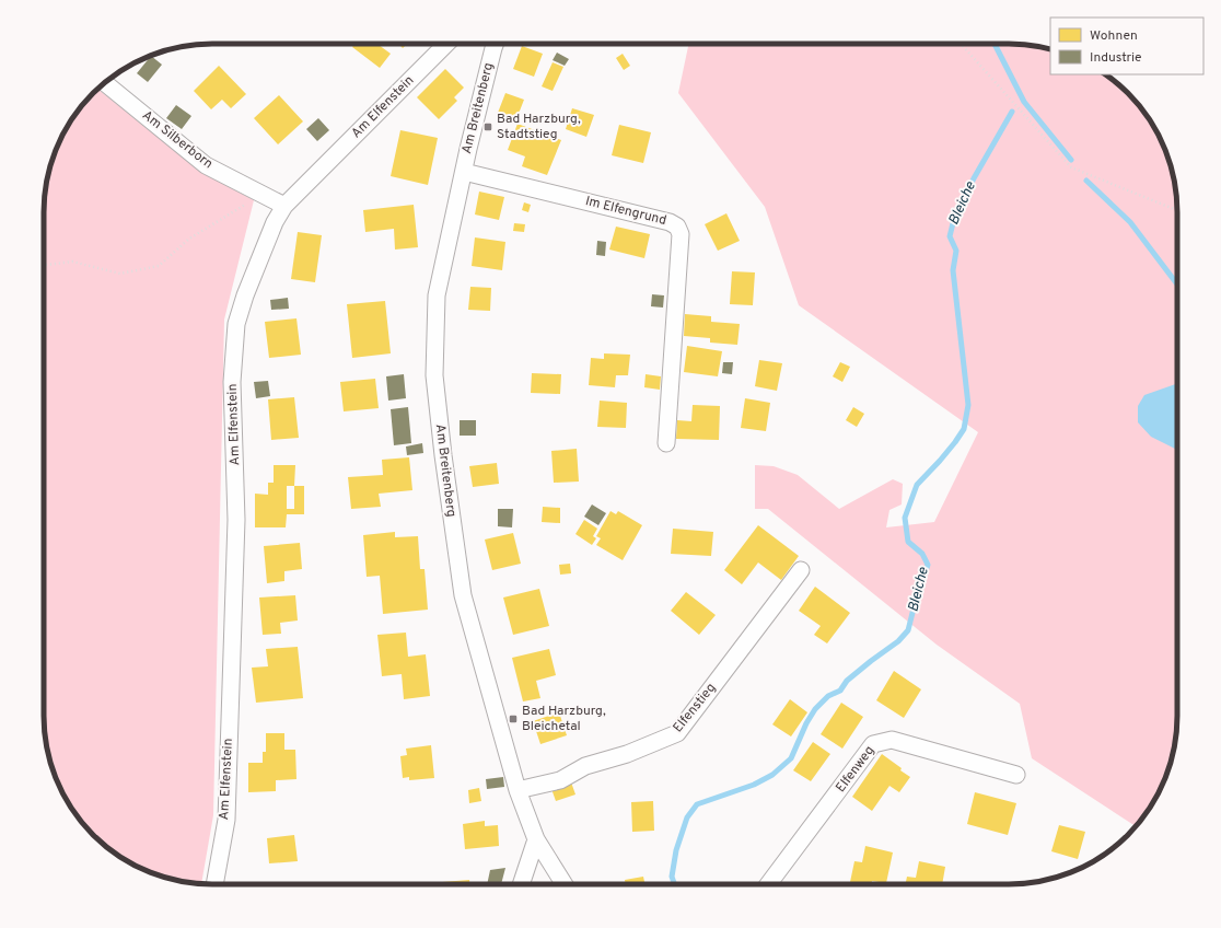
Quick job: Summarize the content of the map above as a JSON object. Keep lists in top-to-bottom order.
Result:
{
  "streets": {
    "street": [
      "Am Elfenstein",
      "Am Breitenberg",
      "Am Silberborn",
      "Im Elfengrund",
      "Elfenstieg",
      "Elfenweg"
    ]
  },
  "crossings": [
    ["Am Elfenstein", "Am Silberborn"],
    ["Am Breitenberg", "Im Elfengrund"],
    ["Am Breitenberg", "Elfenstieg"]
  ],
  "water": ["Bleiche"],
  "places": {
    "transit": ["Bad Harzburg, Stadtstieg", "Bad Harzburg, Bleichetal"]
  },
  "legend": ["Wohnen", "Industrie"]
}
